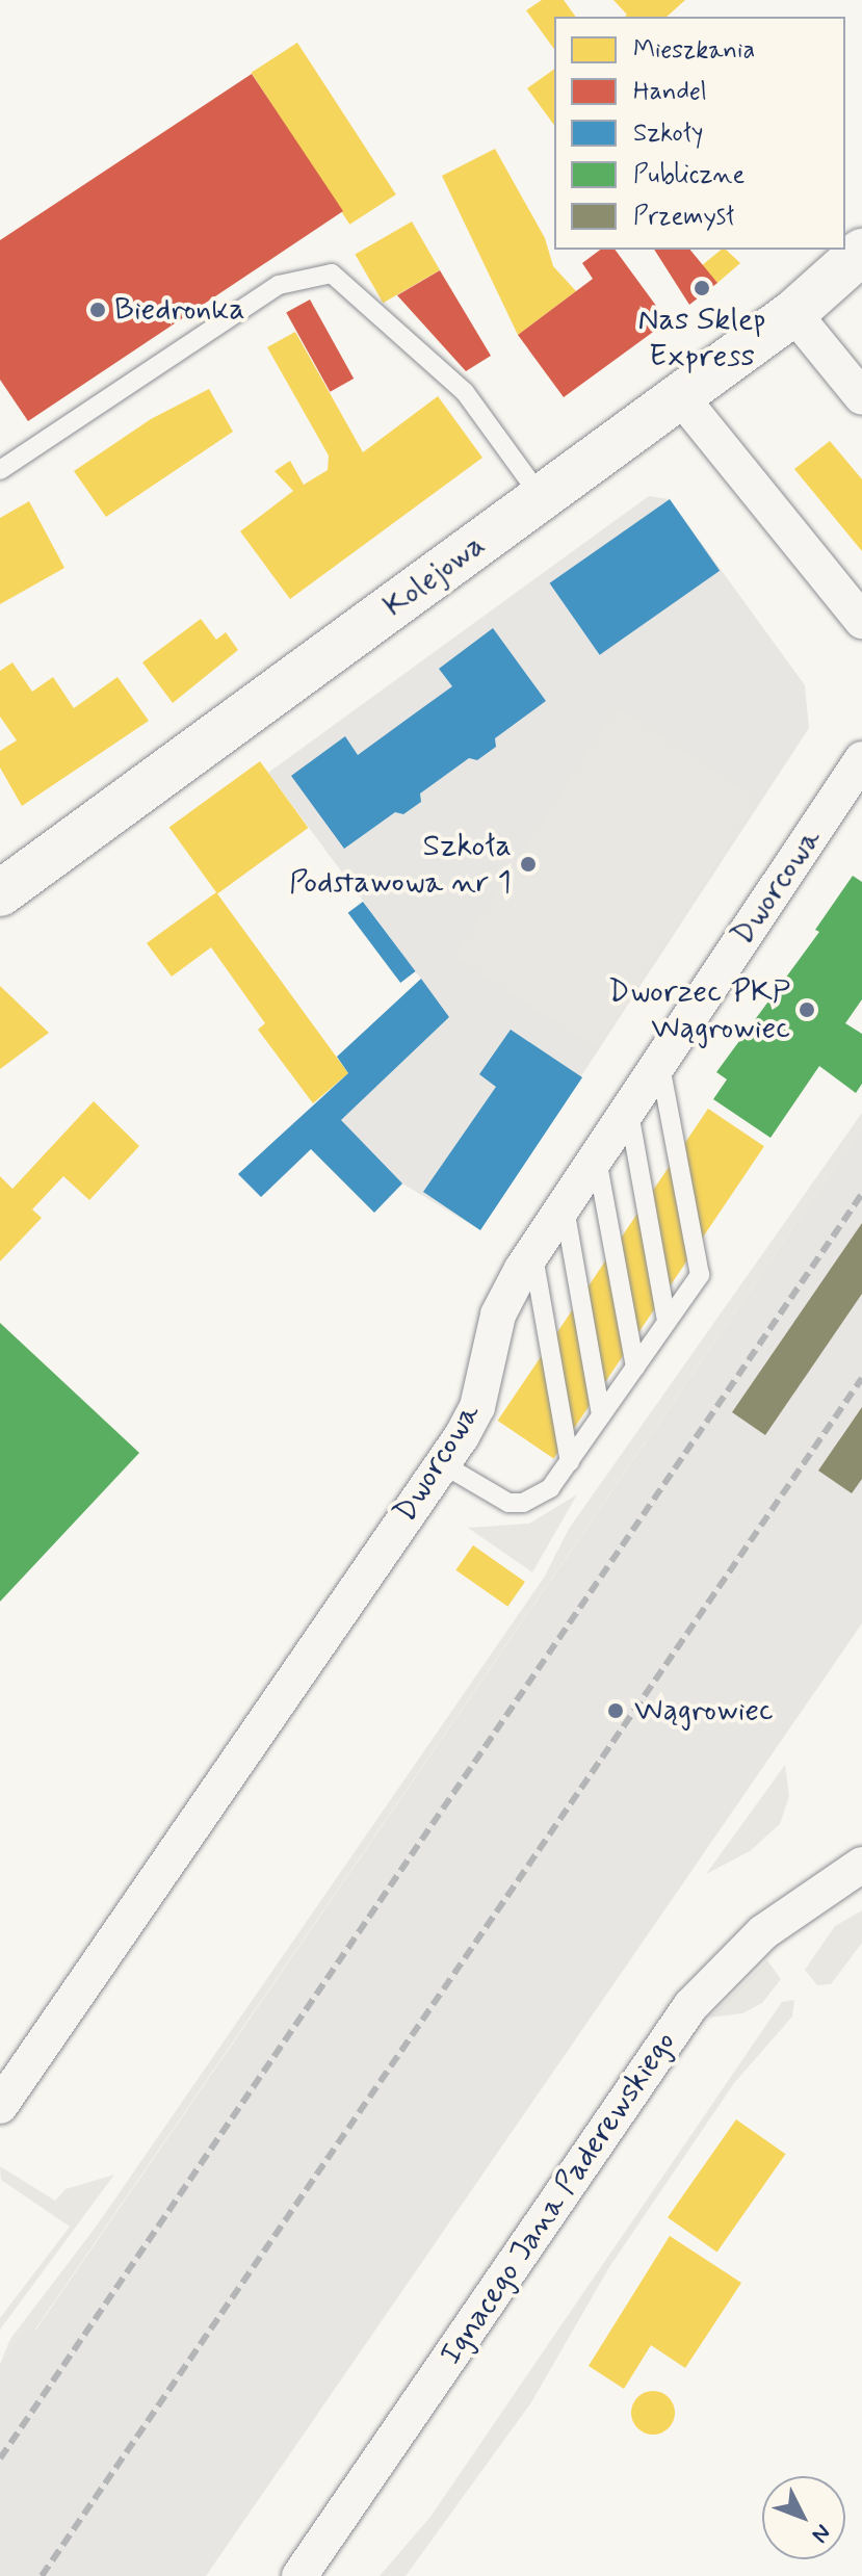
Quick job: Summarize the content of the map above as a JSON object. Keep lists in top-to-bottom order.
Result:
{
  "streets": {
    "street": ["Kolejowa", "Dworcowa", "Ignacego Jana Paderewskiego"]
  },
  "places": [
    "Nas Sklep Express",
    "Biedronka",
    "Szkoła Podstawowa nr 1",
    "Dworzec PKP Wągrowiec",
    "Wągrowiec"
  ],
  "legend": [
    "Mieszkania",
    "Handel",
    "Szkoły",
    "Publiczne",
    "Przemysł"
  ],
  "north": "bottom right"
}
